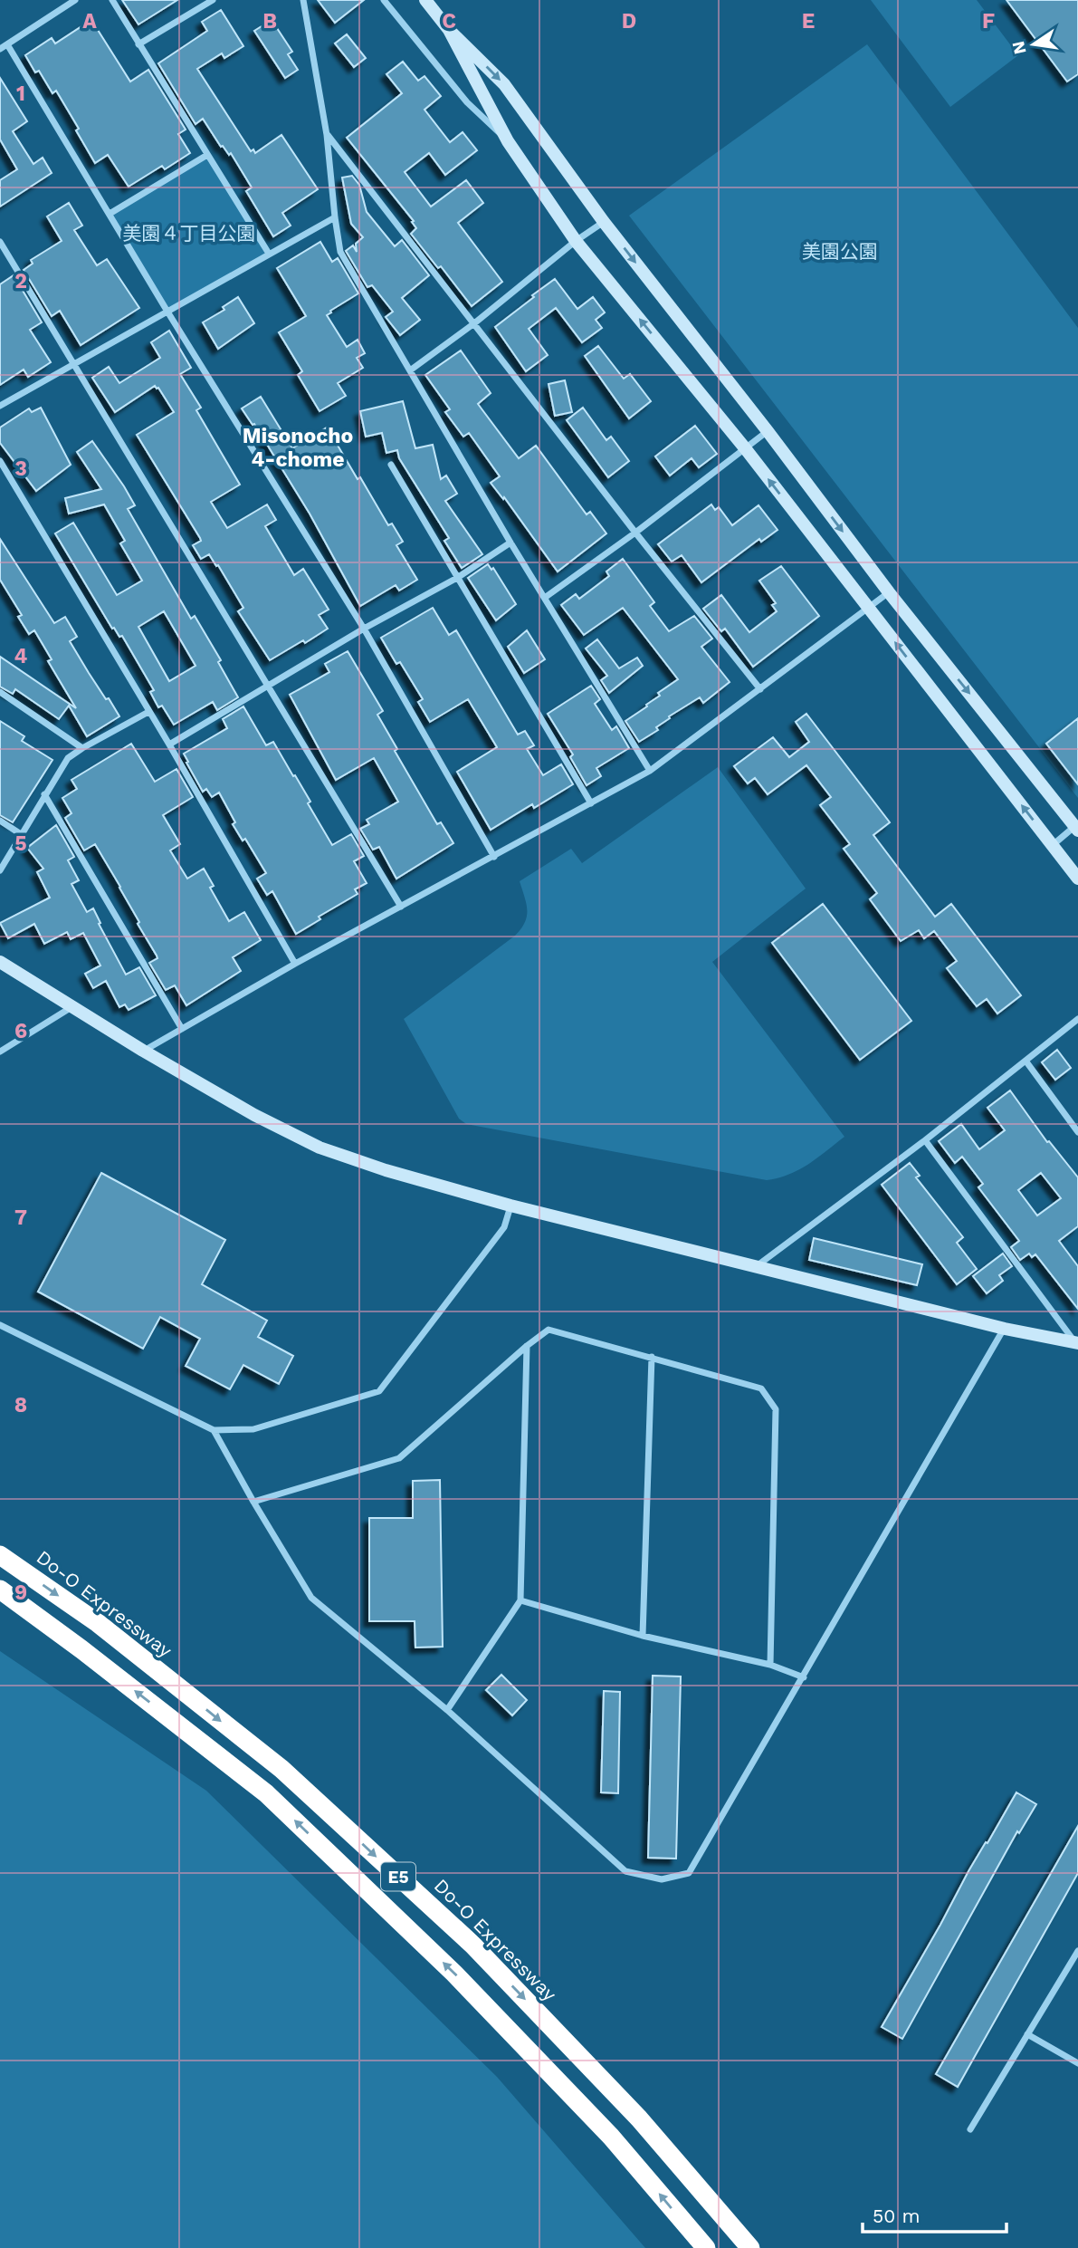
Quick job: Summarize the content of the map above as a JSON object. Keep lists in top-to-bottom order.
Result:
{
  "streets": {
    "highway": ["Do-O Expressway", "E5"]
  },
  "districts": ["Misonocho 4-chome"],
  "parks": ["美園４丁目公園", "美園公園"],
  "scale_bar": "50 m",
  "north": "left",
  "grid": {
    "columns": [
      "A",
      "B",
      "C",
      "D",
      "E",
      "F"
    ],
    "rows": [
      "1",
      "2",
      "3",
      "4",
      "5",
      "6",
      "7",
      "8",
      "9"
    ]
  }
}
